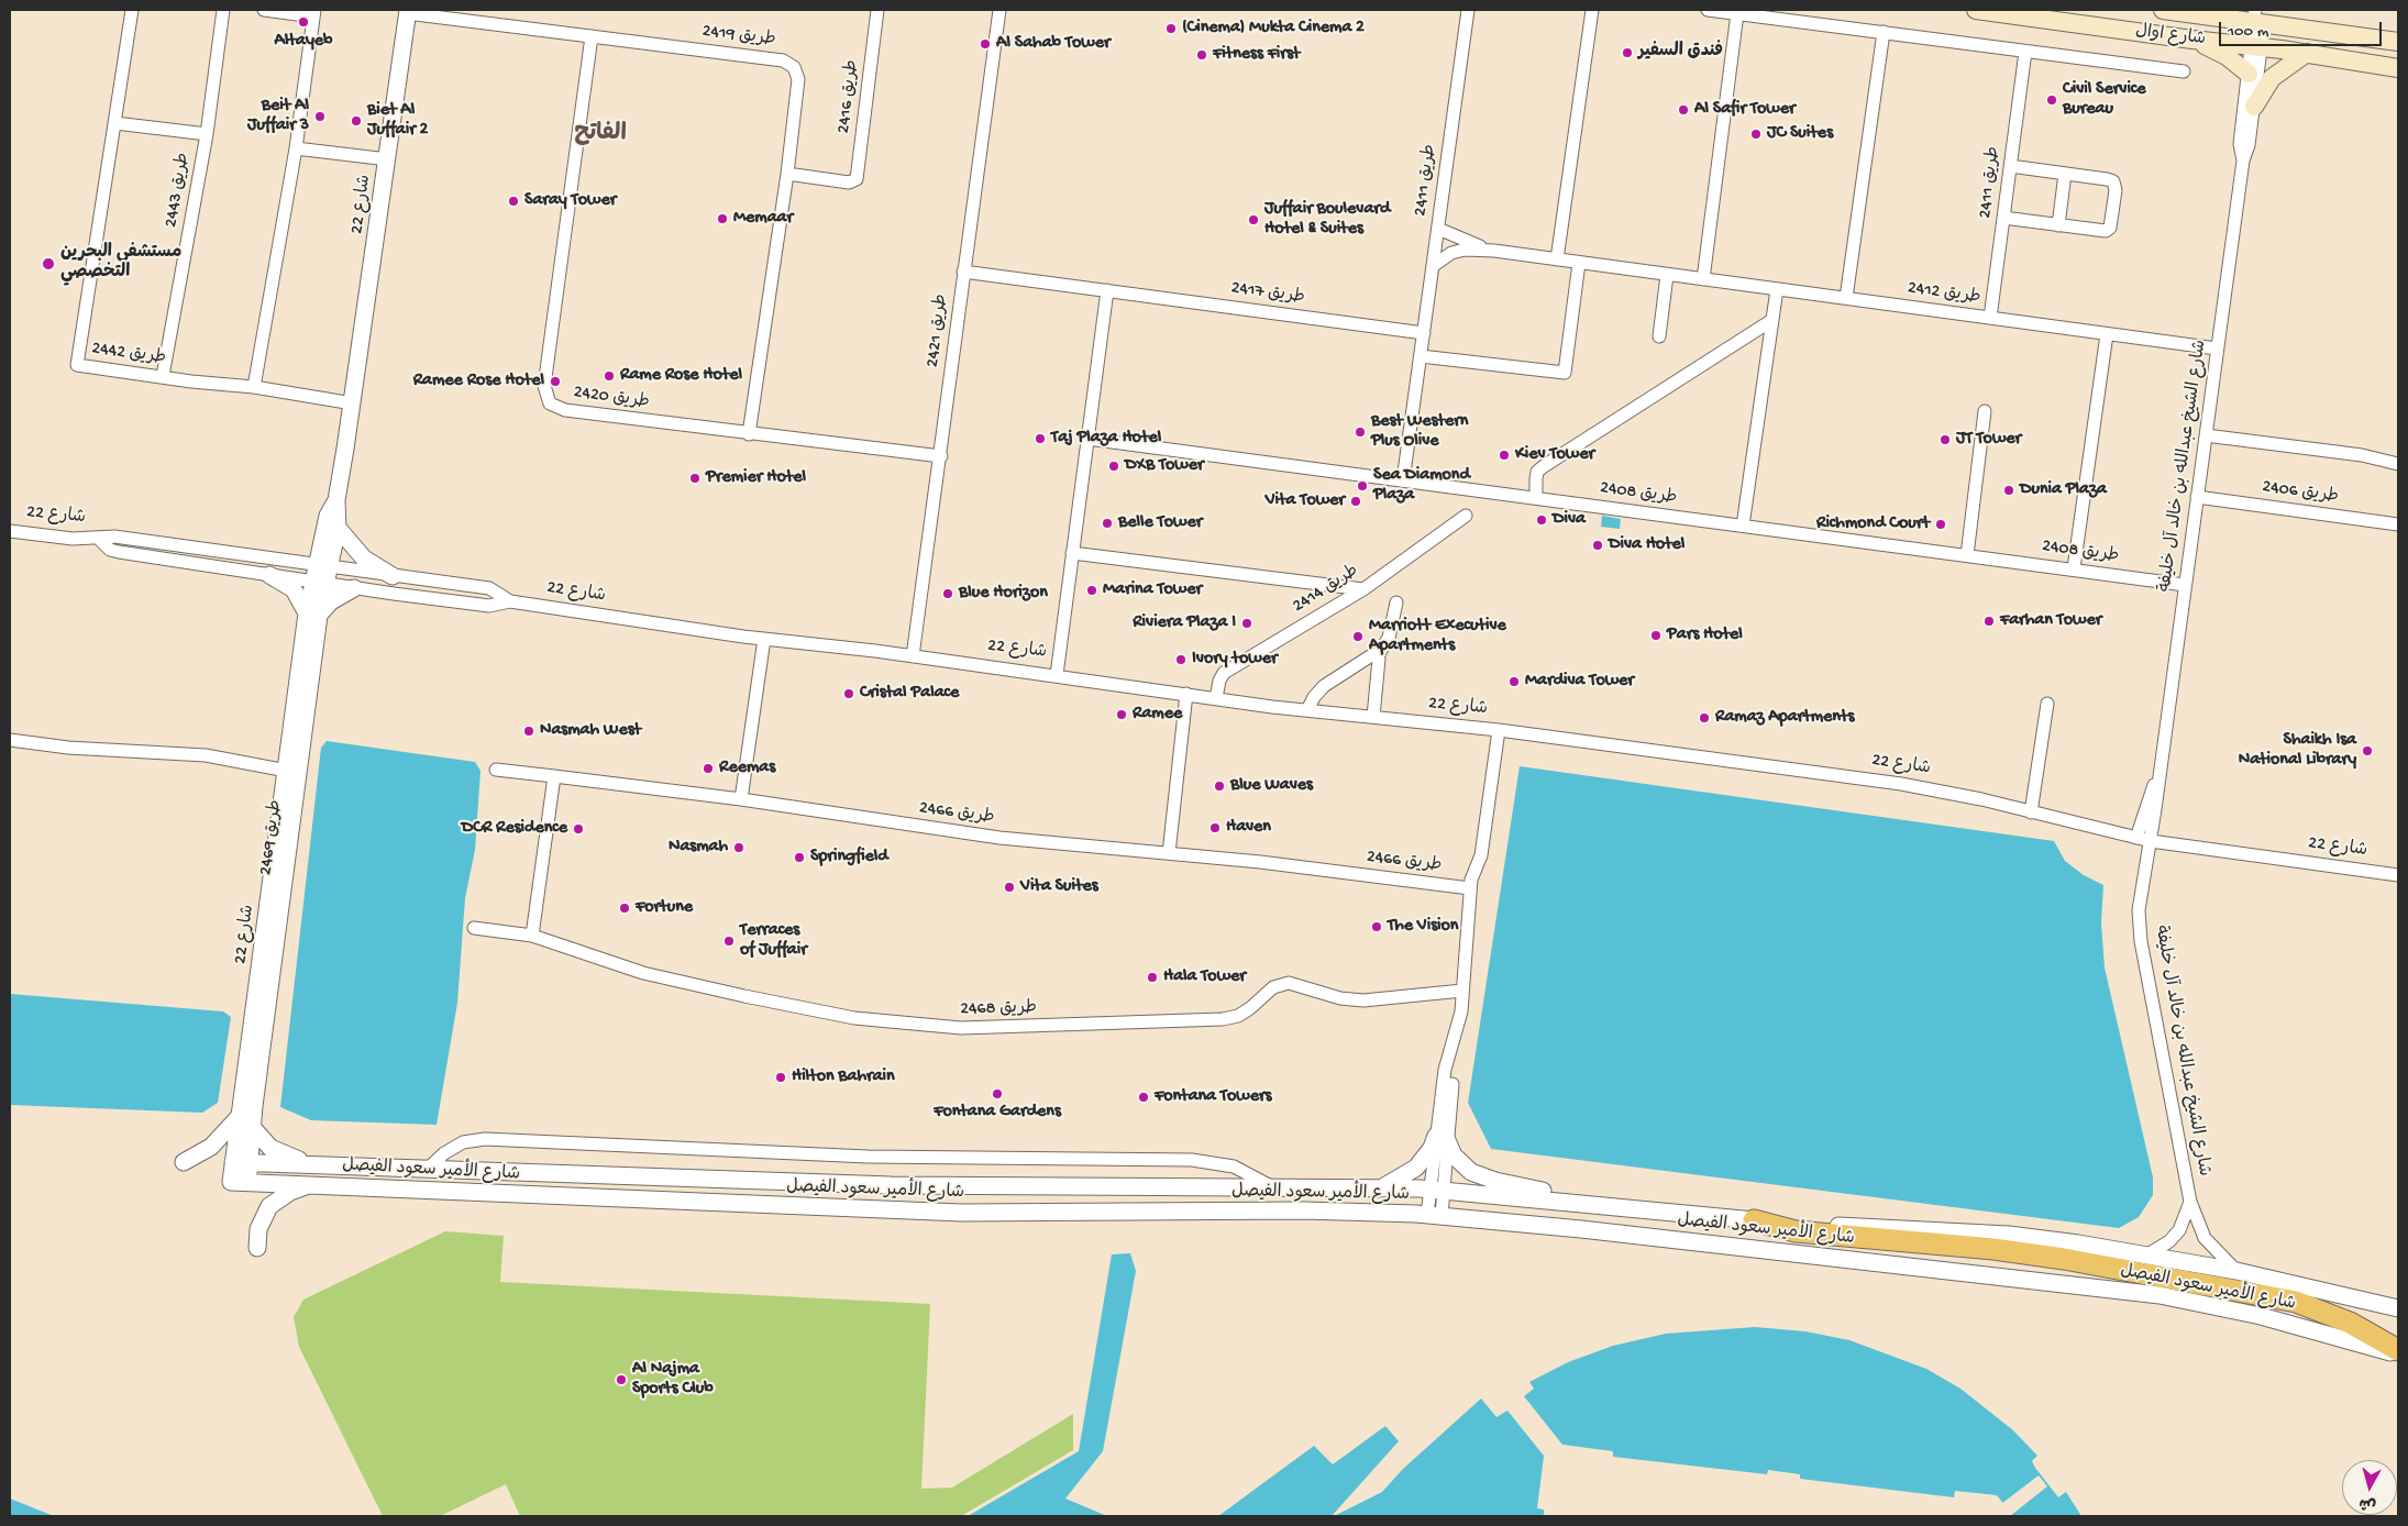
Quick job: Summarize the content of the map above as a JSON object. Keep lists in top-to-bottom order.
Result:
{
  "streets": {
    "main road": ["شارع اوال"],
    "street": [
      "طريق 2419",
      "طريق 2416",
      "طريق 2411",
      "طريق 2443",
      "شارع 22",
      "طريق 2417",
      "طريق 2412",
      "طريق 2421",
      "طريق 2442",
      "طريق 2420",
      "شارع الشيخ عبدالله بن خالد آل خليفة",
      "طريق 2406",
      "طريق 2408",
      "طريق 2414",
      "طريق 2466",
      "طريق 2469",
      "طريق 2468",
      "شارع الأمير سعود الفيصل"
    ]
  },
  "crossings": [
    ["طريق 2419", "طريق 2416"],
    ["طريق 2419", "شارع 22"],
    ["طريق 2419", "طريق 2420"],
    ["شارع اوال", "شارع الشيخ عبدالله بن خالد آل خليفة"],
    ["طريق 2411", "طريق 2417"],
    ["طريق 2411", "طريق 2412"],
    ["طريق 2411", "طريق 2408"],
    ["طريق 2443", "طريق 2442"],
    ["شارع 22", "طريق 2421"],
    ["شارع 22", "طريق 2442"],
    ["شارع 22", "شارع الشيخ عبدالله بن خالد آل خليفة"],
    ["شارع 22", "طريق 2414"],
    ["شارع 22", "طريق 2469"],
    ["طريق 2417", "طريق 2421"],
    ["طريق 2412", "شارع الشيخ عبدالله بن خالد آل خليفة"],
    ["طريق 2421", "طريق 2420"],
    ["شارع الشيخ عبدالله بن خالد آل خليفة", "طريق 2406"],
    ["شارع الشيخ عبدالله بن خالد آل خليفة", "طريق 2408"],
    ["شارع الشيخ عبدالله بن خالد آل خليفة", "شارع الأمير سعود الفيصل"],
    ["طريق 2469", "شارع الأمير سعود الفيصل"]
  ],
  "districts": ["الفاتح"],
  "places": [
    "Altayeb",
    "(Cinema) Mukta Cinema 2",
    "Al Sahab Tower",
    "فندق السفير",
    "Fitness First",
    "Civil Service Bureau",
    "Al Safir Tower",
    "Beit Al Juffair 3",
    "Biet Al Juffair 2",
    "JC Suites",
    "Saray Tower",
    "Memaar",
    "Juffair Boulevard Hotel & Suites",
    "مستشفى البحرين التخصصي",
    "Rame Rose Hotel",
    "Ramee Rose Hotel",
    "Best Western Plus Olive",
    "Taj Plaza Hotel",
    "JT Tower",
    "Kiev Tower",
    "DXB Tower",
    "Premier Hotel",
    "Sea Diamond Plaza",
    "Dunia Plaza",
    "Vita Tower",
    "Diva",
    "Belle Tower",
    "Richmond Court",
    "Diva Hotel",
    "Marina Tower",
    "Blue Horizon",
    "Farhan Tower",
    "Riviera Plaza I",
    "Pars Hotel",
    "Marriott Executive Apartments",
    "Ivory tower",
    "Mardiva Tower",
    "Cristal Palace",
    "Ramee",
    "Ramaz Apartments",
    "Nasmah West",
    "Shaikh Isa National Library",
    "Reemas",
    "Blue Waves",
    "Haven",
    "DCR Residence",
    "Nasmah",
    "Springfield",
    "Vita Suites",
    "Fortune",
    "The Vision",
    "Terraces of Juffair",
    "Hala Tower",
    "Hilton Bahrain",
    "Fontana Gardens",
    "Fontana Towers",
    "Al Najma Sports Club"
  ],
  "scale_bar": "100 m",
  "north": "bottom"
}
